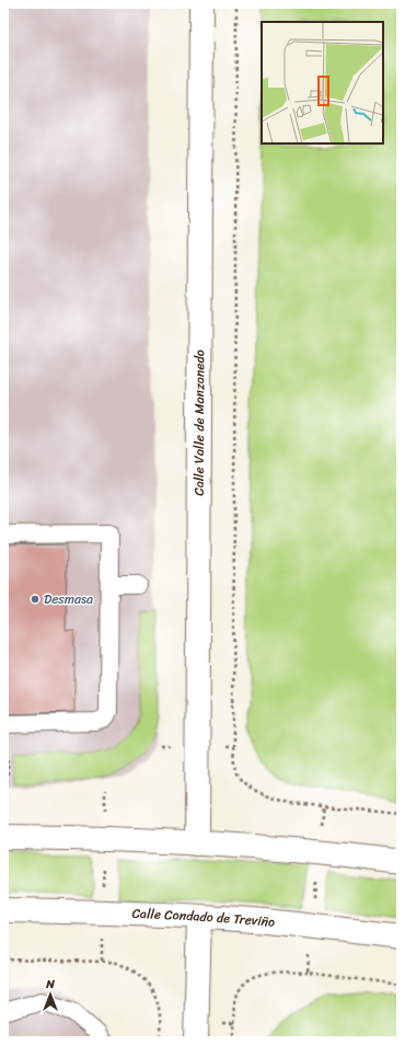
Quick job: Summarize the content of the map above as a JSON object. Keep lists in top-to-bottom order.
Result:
{
  "streets": {
    "street": ["Calle Valle de Manzanedo", "Calle Condado de Treviño"]
  },
  "places": ["Desmasa"],
  "north": "top"
}
